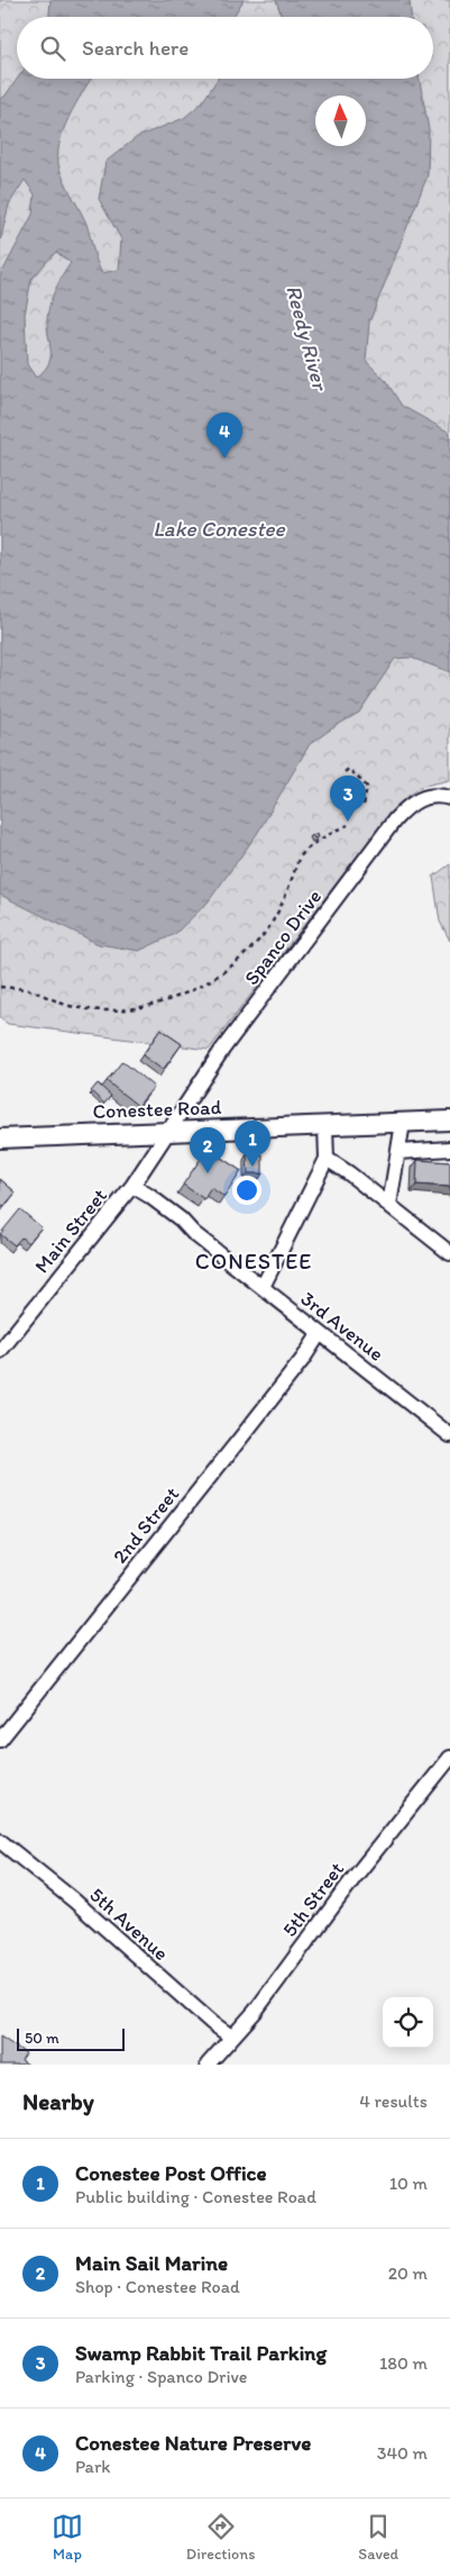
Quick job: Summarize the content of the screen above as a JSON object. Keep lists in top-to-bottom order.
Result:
{
  "streets": {
    "main road": ["Conestee Road"],
    "street": [
      "Spanco Drive",
      "Main Street",
      "3rd Avenue",
      "2nd Street",
      "5th Street",
      "5th Avenue"
    ]
  },
  "crossings": [
    ["Spanco Drive", "Conestee Road"],
    ["Spanco Drive", "Main Street"],
    ["Conestee Road", "Main Street"],
    ["Main Street", "3rd Avenue"],
    ["3rd Avenue", "2nd Street"],
    ["5th Street", "5th Avenue"]
  ],
  "districts": ["CONESTEE"],
  "water": ["Reedy River", "Lake Conestee"],
  "scale_bar": "50 m",
  "north": "top",
  "page": {
    "search": "Search here",
    "pins": [
      "4",
      "3",
      "1",
      "2"
    ],
    "scale": "50 m",
    "heading": ["Nearby", "4 results"],
    "list": [
      {
        "mark": "1",
        "name": "Conestee Post Office",
        "note": "Public building · Conestee Road",
        "value": "10 m"
      },
      {
        "mark": "2",
        "name": "Main Sail Marine",
        "note": "Shop · Conestee Road",
        "value": "20 m"
      },
      {
        "mark": "3",
        "name": "Swamp Rabbit Trail Parking",
        "note": "Parking · Spanco Drive",
        "value": "180 m"
      },
      {
        "mark": "4",
        "name": "Conestee Nature Preserve",
        "note": "Park",
        "value": "340 m"
      }
    ],
    "nav": ["Map", "Directions", "Saved"]
  }
}
